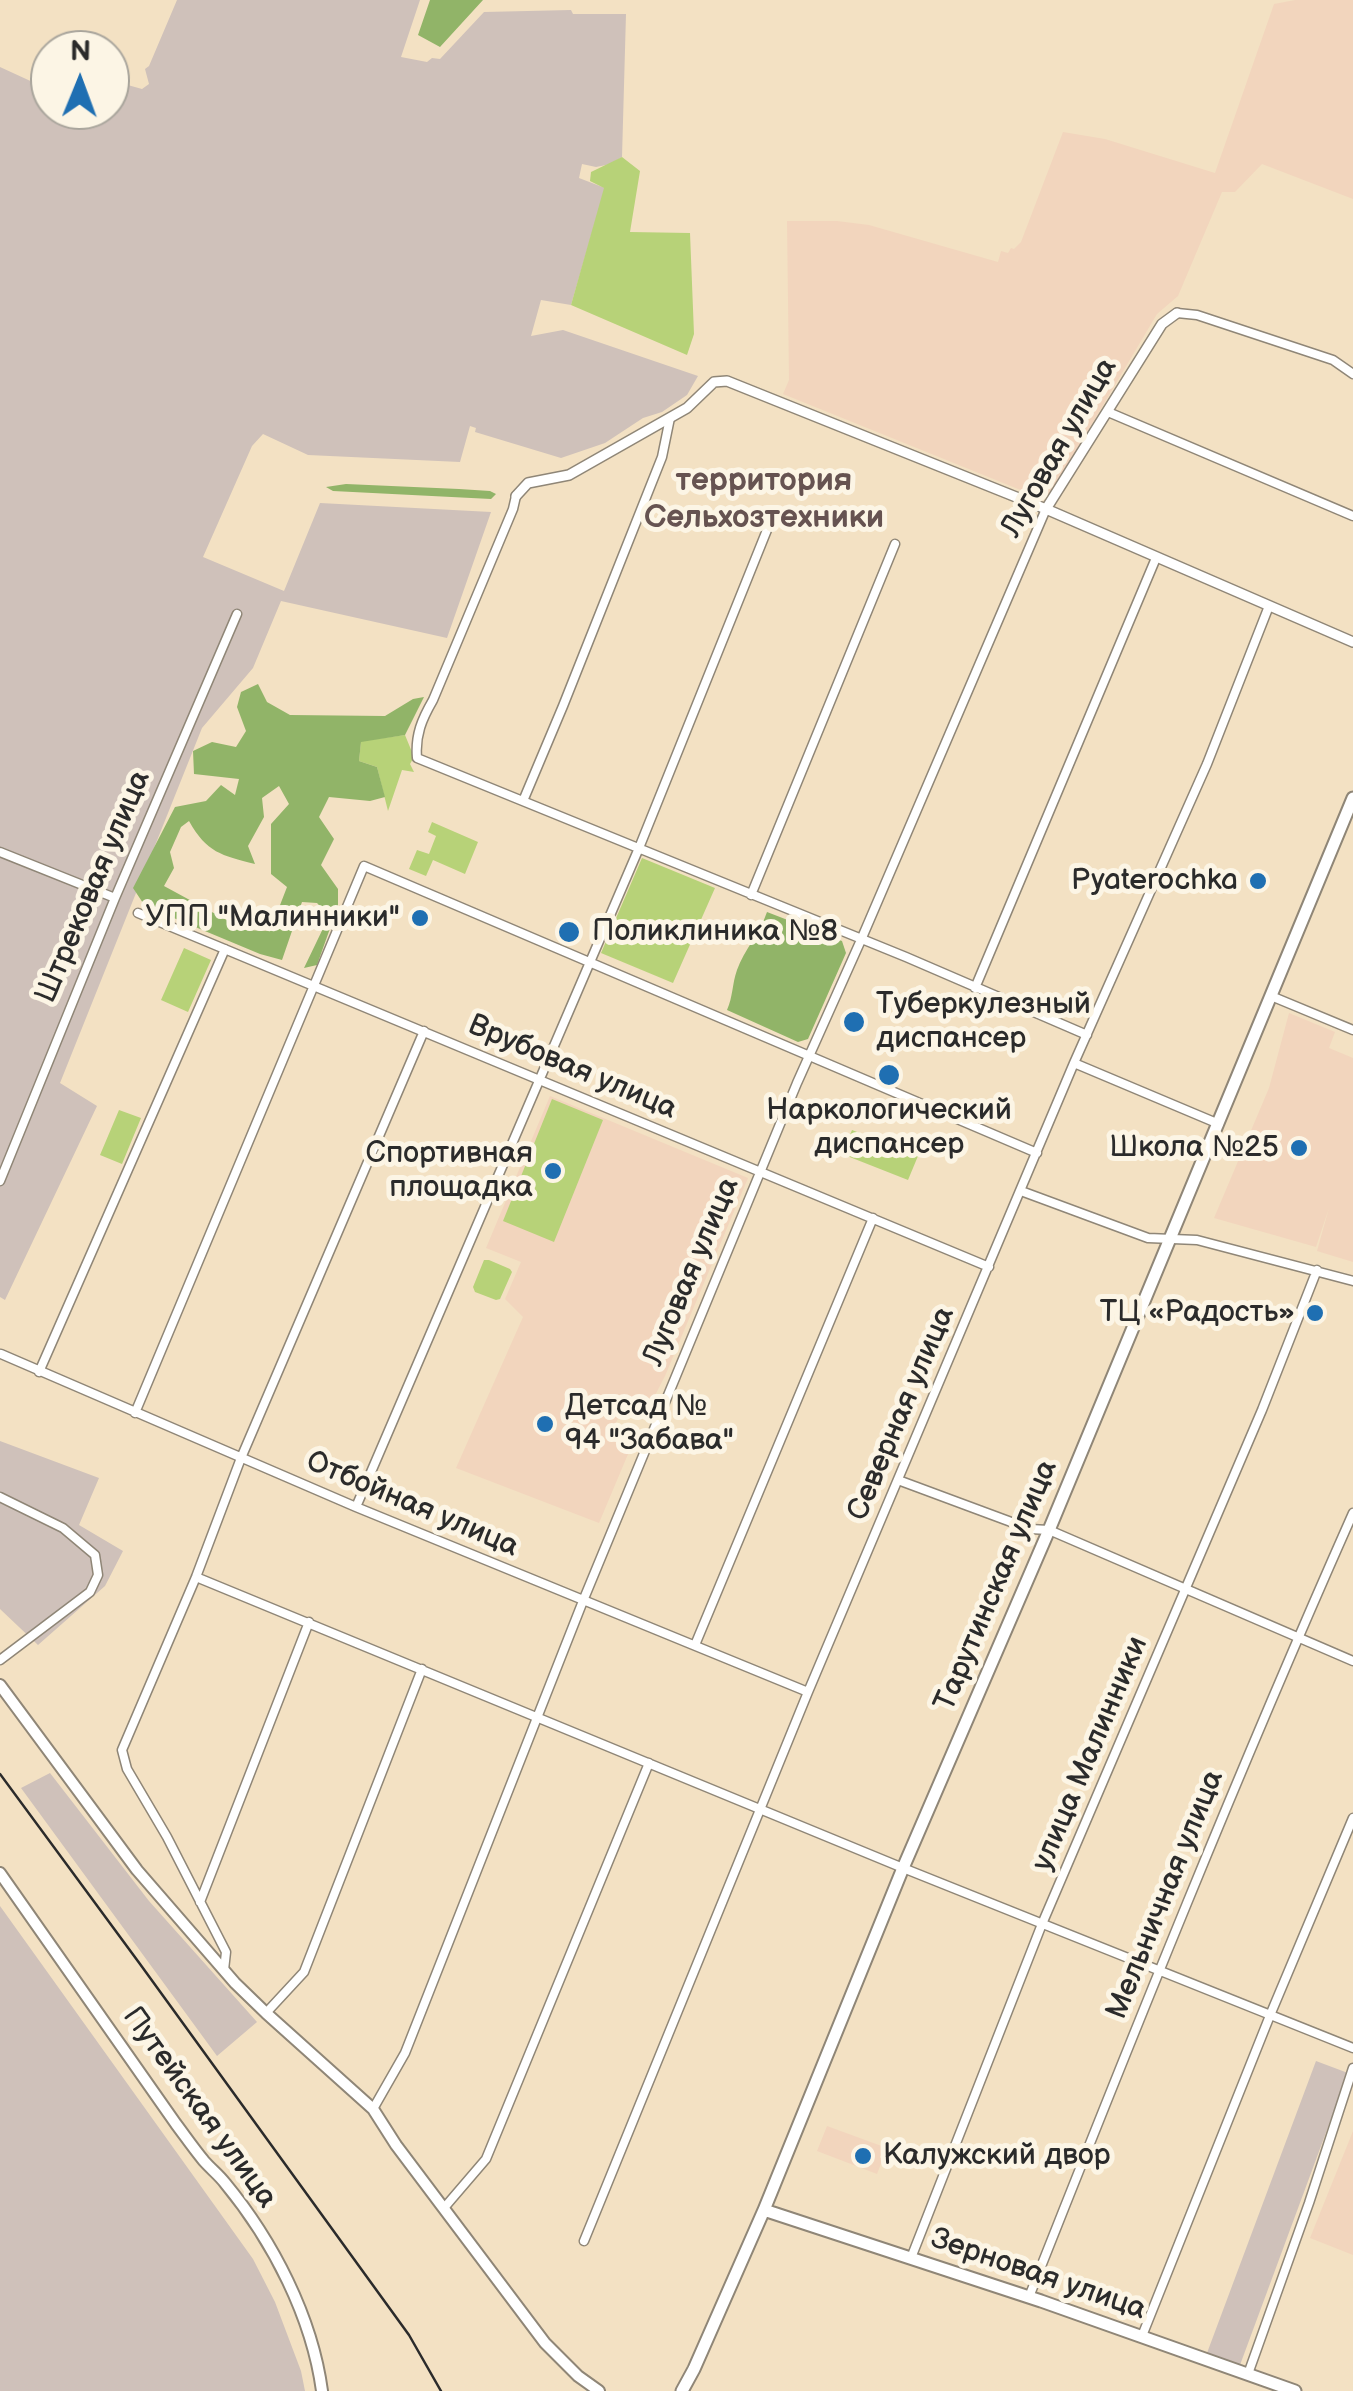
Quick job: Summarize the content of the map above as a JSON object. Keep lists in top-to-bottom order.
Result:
{
  "streets": {
    "main road": ["Тарутинская улица", "Путейская улица", "Зерновая улица"],
    "street": [
      "Луговая улица",
      "Штрековая улица",
      "Врубовая улица",
      "Северная улица",
      "Отбойная улица",
      "улица Малинники",
      "Мельничная улица"
    ]
  },
  "crossings": [
    ["Луговая улица", "Врубовая улица"],
    ["Луговая улица", "Отбойная улица"],
    ["Врубовая улица", "Северная улица"],
    ["Северная улица", "Отбойная улица"],
    ["Тарутинская улица", "Зерновая улица"],
    ["улица Малинники", "Зерновая улица"],
    ["Мельничная улица", "Зерновая улица"]
  ],
  "districts": ["территория Сельхозтехники"],
  "places": [
    "Pyaterochka",
    "УПП \"Малинники\"",
    "Поликлиника №8",
    "Туберкулезный диспансер",
    "Наркологический диспансер",
    "Школа №25",
    "Спортивная площадка",
    "ТЦ «Радость»",
    "Детсад № 94 \"Забава\"",
    "Калужский двор"
  ],
  "north": "top"
}
